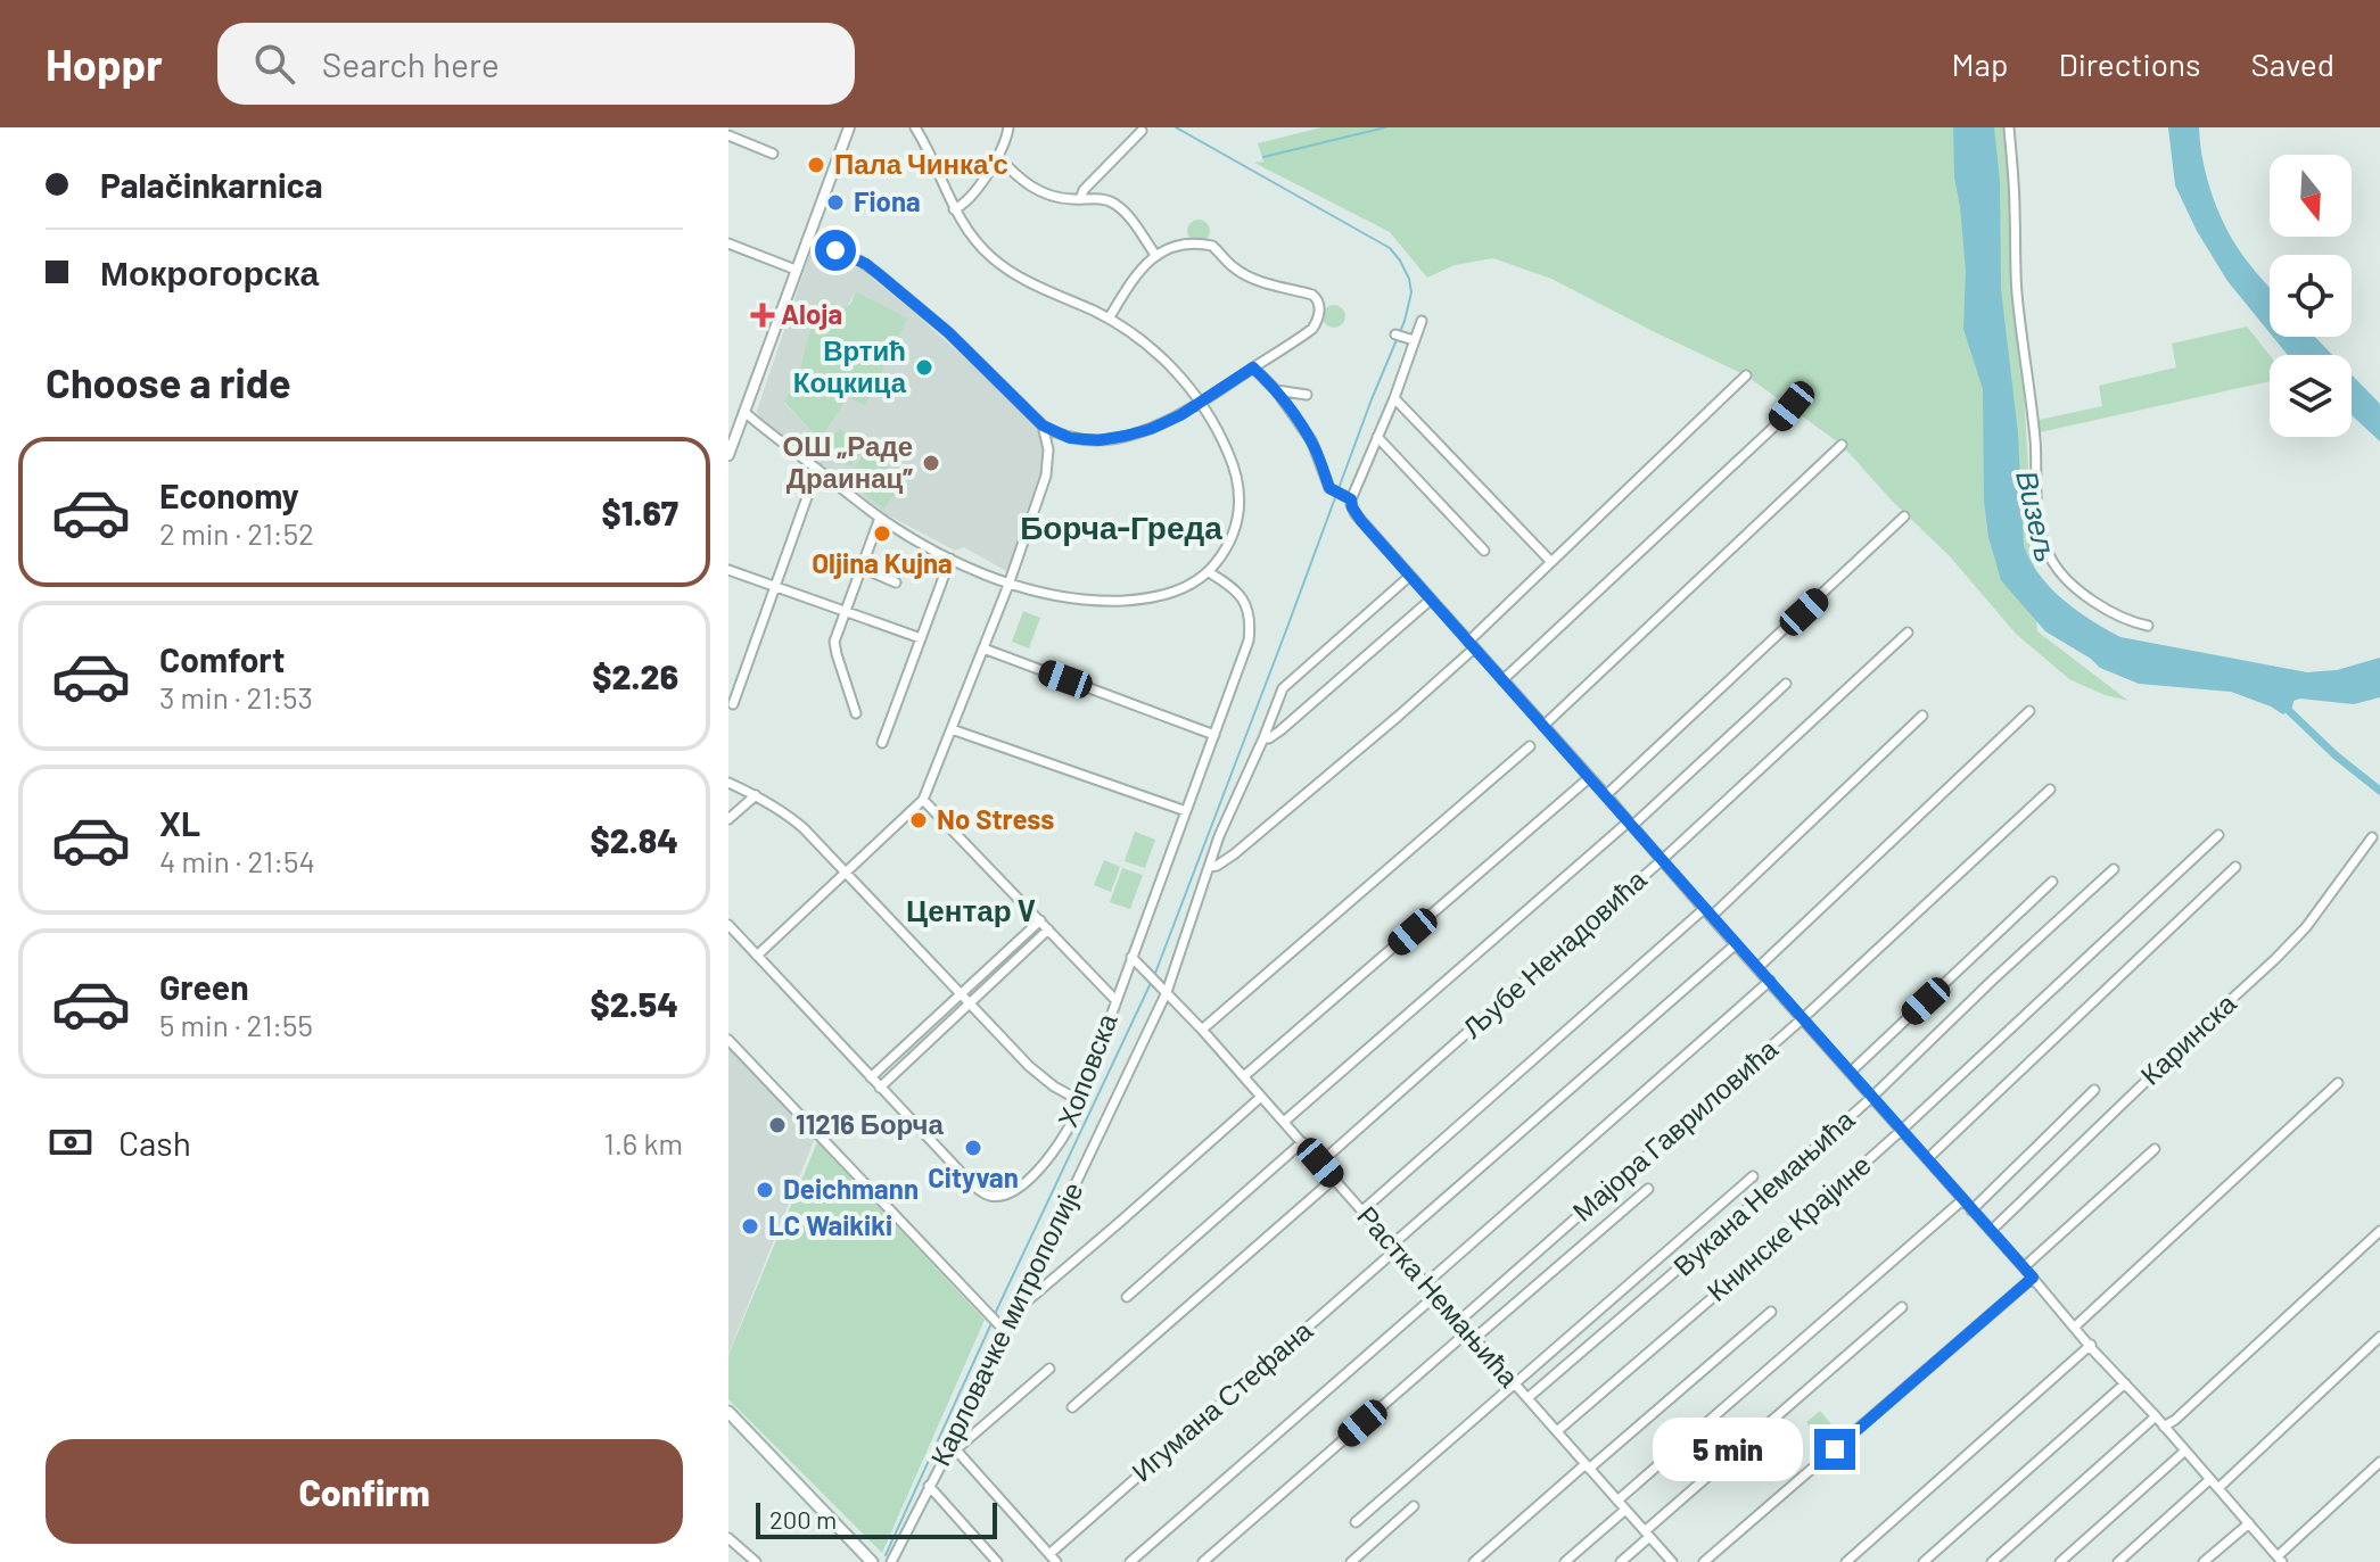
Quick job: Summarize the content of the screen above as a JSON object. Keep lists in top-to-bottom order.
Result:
{
  "streets": {
    "street": [
      "Љубе Ненадовића",
      "Каринска",
      "Хоповска",
      "Мајора Гавриловића",
      "Вукана Немањића",
      "Книнске Крајине",
      "Растка Немањића",
      "Карловачке митрополије",
      "Игумана Стефана"
    ]
  },
  "crossings": [
    ["Љубе Ненадовића", "Растка Немањића"],
    ["Хоповска", "Растка Немањића"],
    ["Мајора Гавриловића", "Растка Немањића"],
    ["Вукана Немањића", "Растка Немањића"],
    ["Книнске Крајине", "Растка Немањића"],
    ["Растка Немањића", "Карловачке митрополије"],
    ["Растка Немањића", "Игумана Стефана"]
  ],
  "districts": ["Борча-Греда", "Центар V"],
  "water": ["Визељ"],
  "places": {
    "other": [
      "Пала Чинка'с",
      "Fiona",
      "Вртић Коцкица",
      "ОШ „Раде Драинац”",
      "Oljina Kujna",
      "No Stress",
      "11216 Борча",
      "Cityvan",
      "Deichmann",
      "LC Waikiki"
    ],
    "health": ["Aloja"]
  },
  "scale_bar": "200 m",
  "north": "bottom",
  "page": {
    "header": "Hoppr",
    "search": "Search here",
    "nav": ["Map", "Directions", "Saved"],
    "banner": ["Palačinkarnica", "Мокрогорска"],
    "heading": "Choose a ride",
    "list": [
      {
        "name": "Economy",
        "note": "2 min · 21:52",
        "value": "$1.67"
      },
      {
        "name": "Comfort",
        "note": "3 min · 21:53",
        "value": "$2.26"
      },
      {
        "name": "XL",
        "note": "4 min · 21:54",
        "value": "$2.84"
      },
      {
        "name": "Green",
        "note": "5 min · 21:55",
        "value": "$2.54"
      }
    ],
    "pay": ["Cash", "1.6 km"],
    "bubble": "5 min",
    "buttons": "Confirm",
    "scale": "200 m"
  }
}
